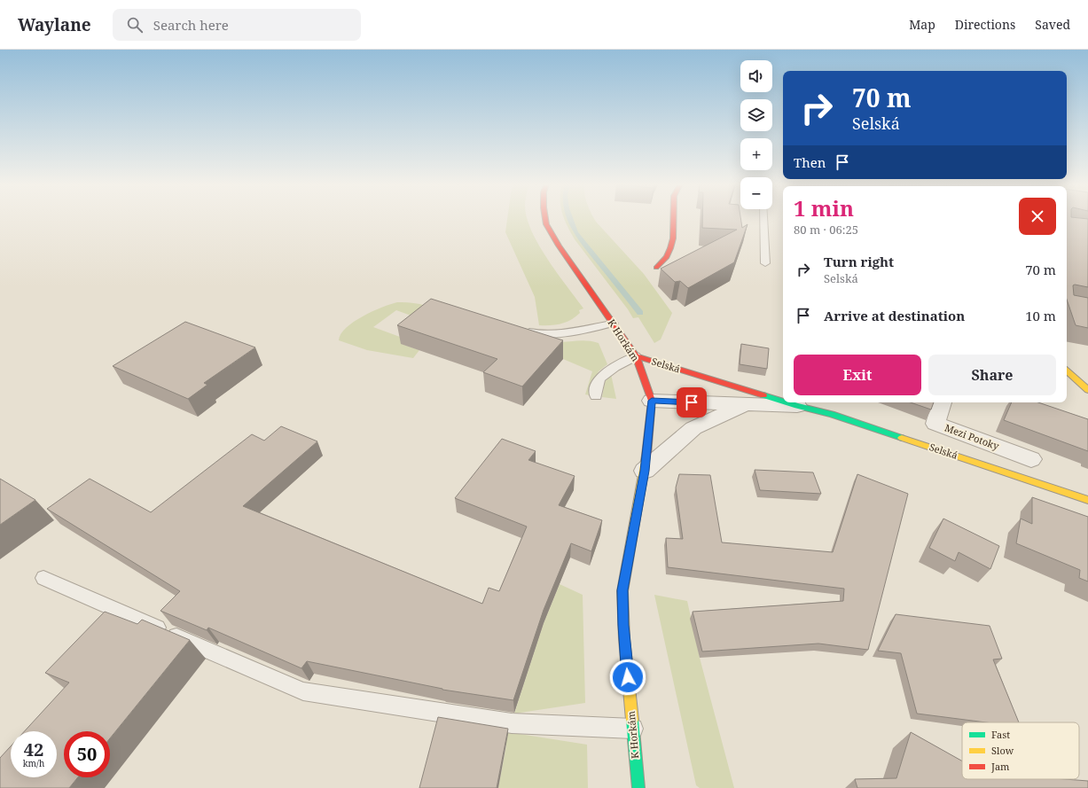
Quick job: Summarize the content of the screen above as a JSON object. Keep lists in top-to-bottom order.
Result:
{
  "streets": {
    "main road": ["K Horkám", "Selská"],
    "street": ["Mezi Potoky"]
  },
  "crossings": [
    ["K Horkám", "Selská"]
  ],
  "legend": ["Fast", "Slow", "Jam"],
  "page": {
    "header": "Waylane",
    "search": "Search here",
    "nav": ["Map", "Directions", "Saved"],
    "map_buttons": ["+", "−"],
    "turn": ["70 m", "Selská"],
    "then": "Then",
    "heading": ["1 min", "80 m · 06:25"],
    "list": [
      {
        "name": "Turn right",
        "note": "Selská",
        "value": "70 m"
      },
      {
        "name": "Arrive at destination",
        "value": "10 m"
      }
    ],
    "buttons": ["Exit", "Share"],
    "speed": "42 km/h",
    "limit": "50"
  }
}
